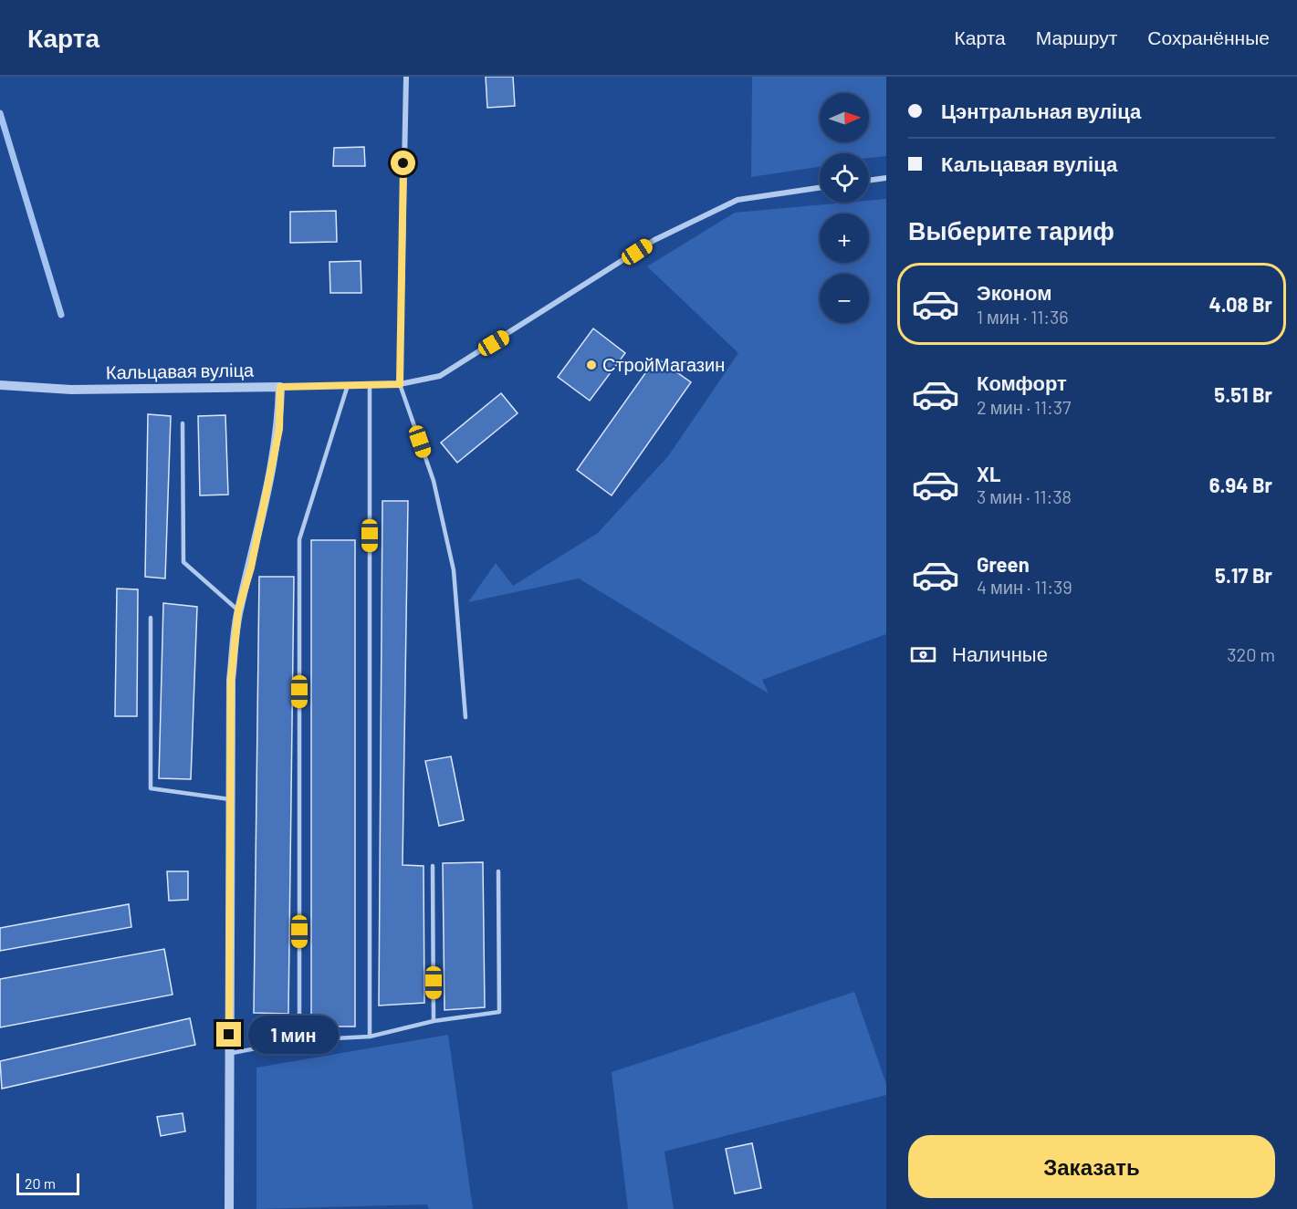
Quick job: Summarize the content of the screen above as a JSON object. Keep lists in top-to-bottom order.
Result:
{
  "streets": {
    "street": ["Кальцавая вуліца"]
  },
  "places": ["СтройМагазин"],
  "scale_bar": "20 m",
  "north": "right",
  "page": {
    "header": "Карта",
    "nav": ["Карта", "Маршрут", "Сохранённые"],
    "banner": ["Цэнтральная вуліца", "Кальцавая вуліца"],
    "map_buttons": ["+", "−"],
    "heading": "Выберите тариф",
    "list": [
      {
        "name": "Эконом",
        "note": "1 мин · 11:36",
        "value": "4.08 Br"
      },
      {
        "name": "Комфорт",
        "note": "2 мин · 11:37",
        "value": "5.51 Br"
      },
      {
        "name": "XL",
        "note": "3 мин · 11:38",
        "value": "6.94 Br"
      },
      {
        "name": "Green",
        "note": "4 мин · 11:39",
        "value": "5.17 Br"
      }
    ],
    "pay": ["Наличные", "320 m"],
    "bubble": "1 мин",
    "buttons": "Заказать",
    "scale": "20 m"
  }
}
